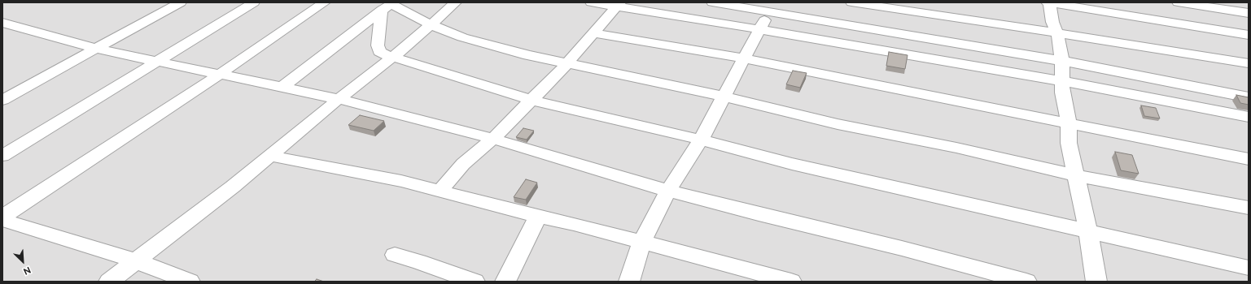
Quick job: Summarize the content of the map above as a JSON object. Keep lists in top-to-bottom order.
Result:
{
  "north": "bottom right"
}
